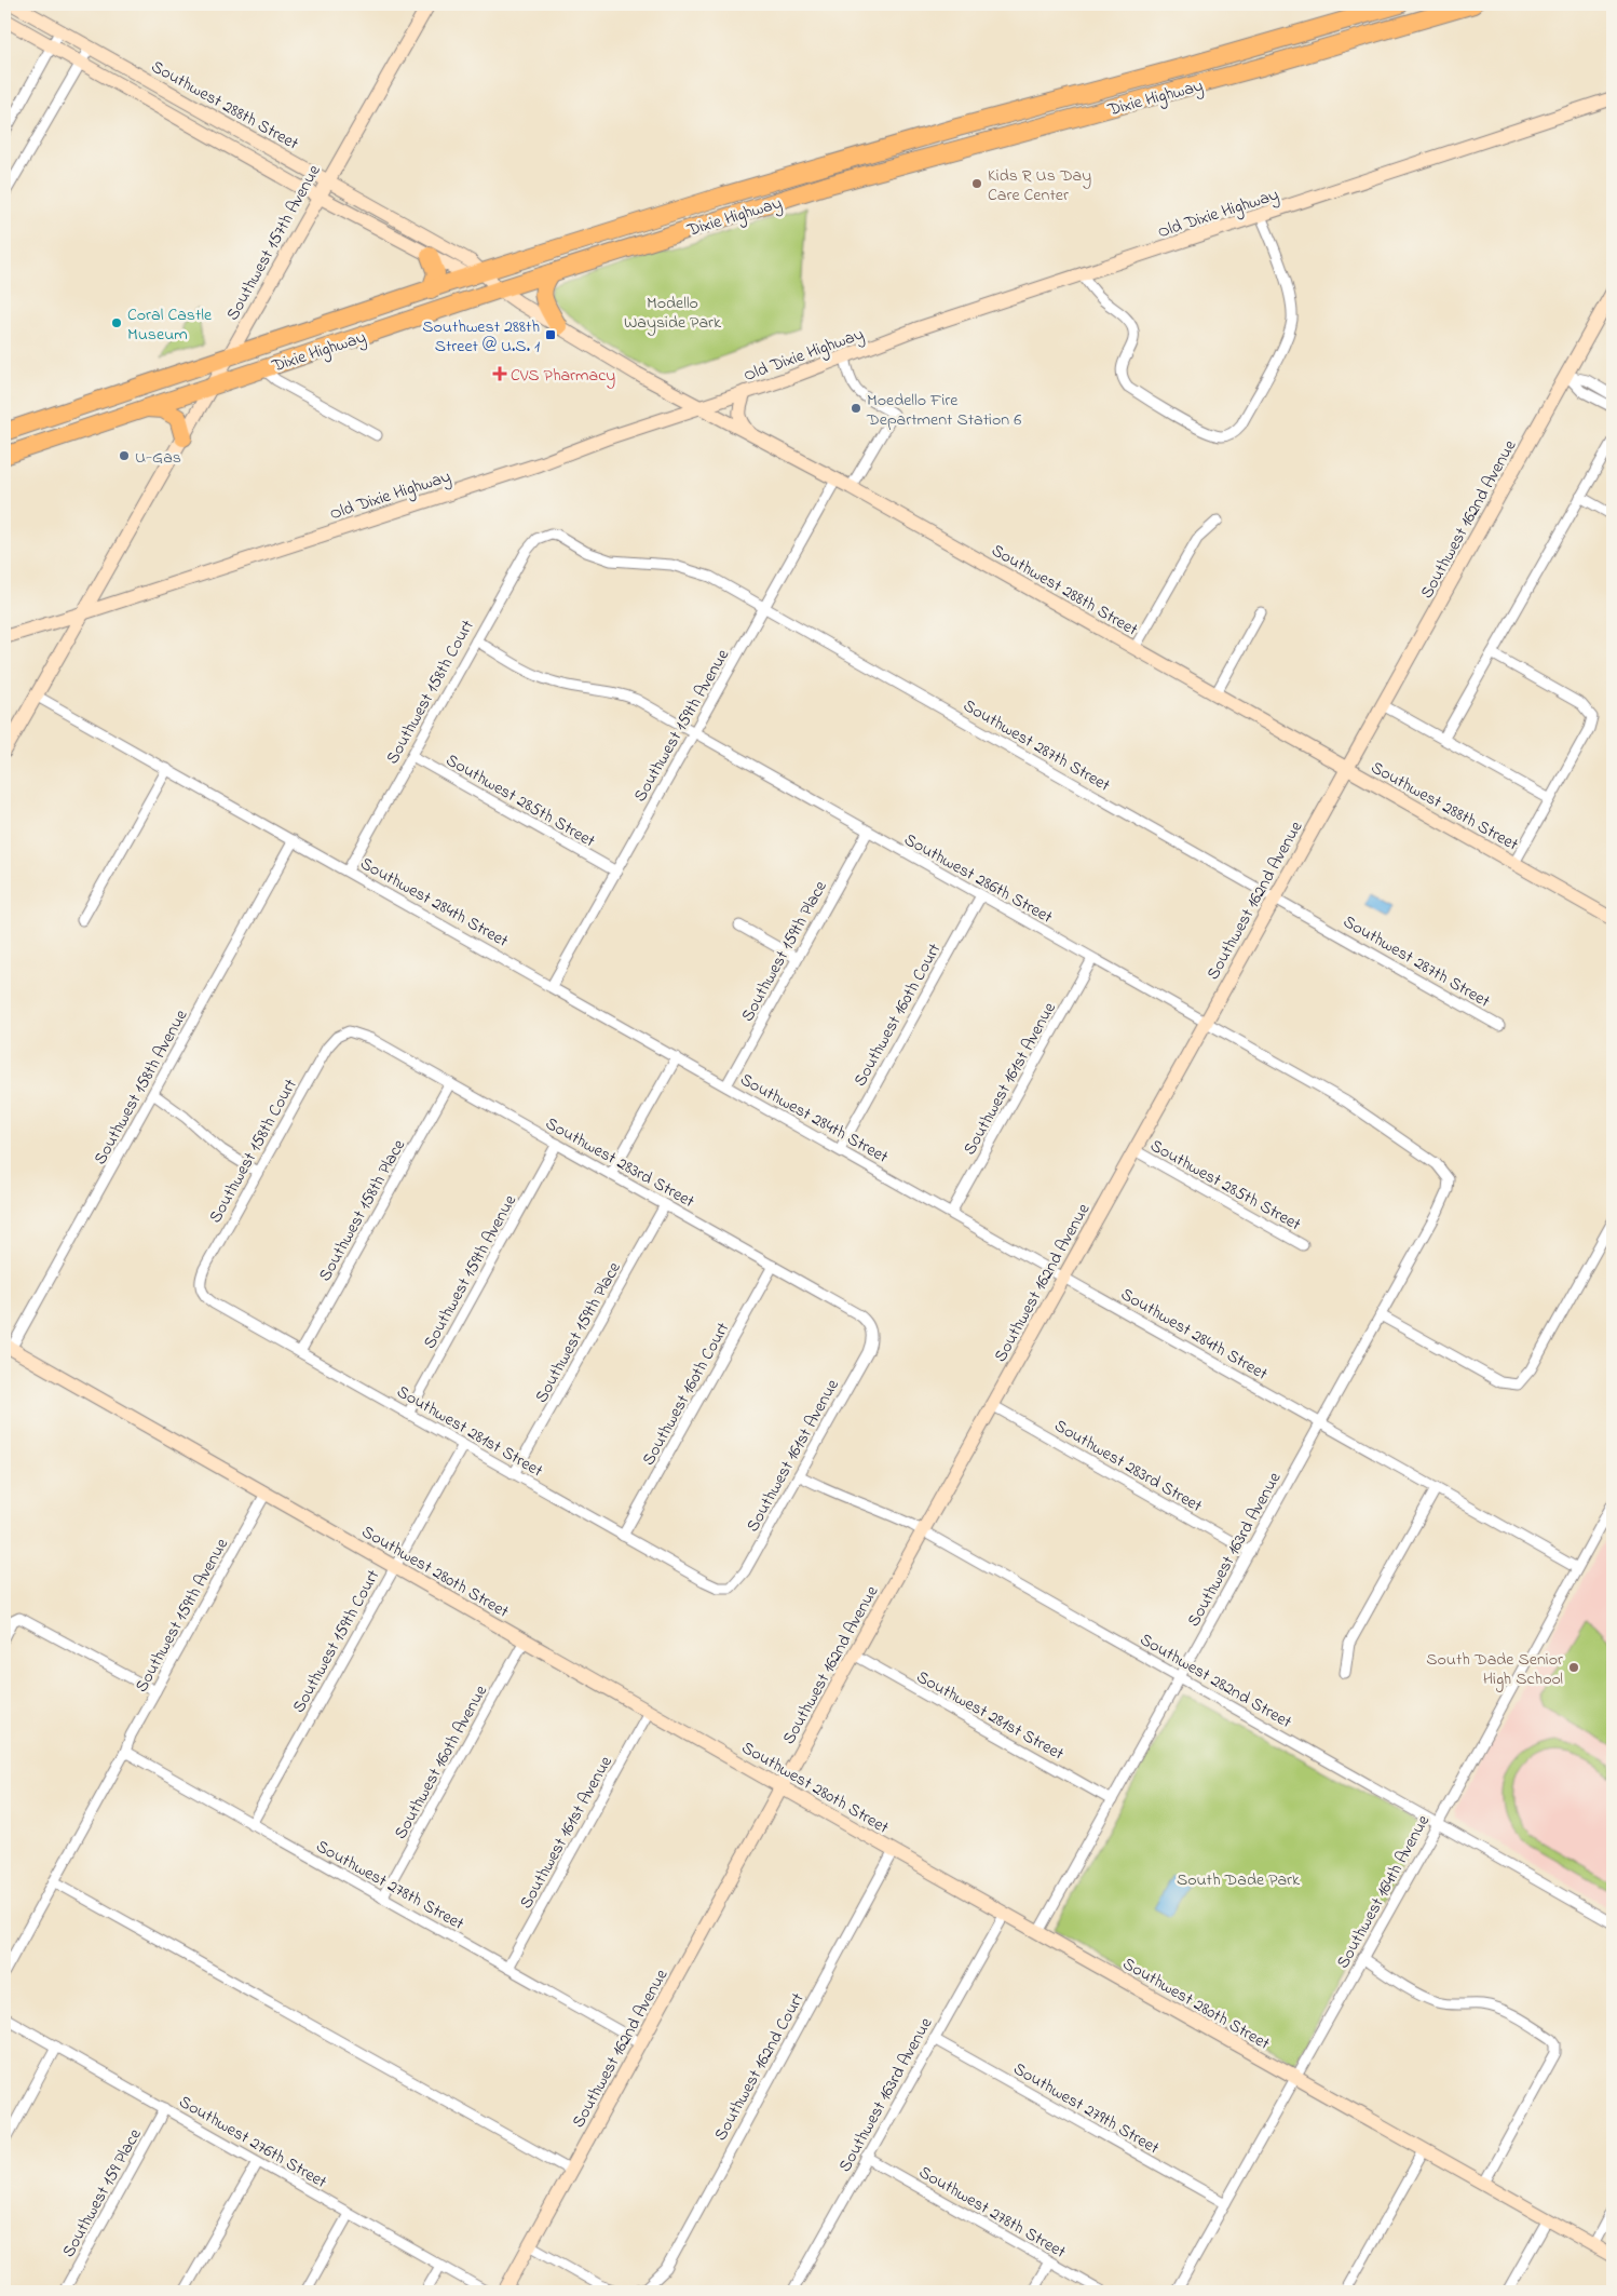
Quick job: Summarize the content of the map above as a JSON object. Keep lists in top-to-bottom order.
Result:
{
  "streets": {
    "highway": ["Dixie Highway"],
    "street": [
      "Southwest 288th Street",
      "Old Dixie Highway",
      "Southwest 157th Avenue",
      "Southwest 162nd Avenue",
      "Southwest 158th Court",
      "Southwest 159th Avenue",
      "Southwest 287th Street",
      "Southwest 285th Street",
      "Southwest 286th Street",
      "Southwest 284th Street",
      "Southwest 159th Place",
      "Southwest 160th Court",
      "Southwest 161st Avenue",
      "Southwest 158th Avenue",
      "Southwest 283rd Street",
      "Southwest 158th Place",
      "Southwest 281st Street",
      "Southwest 163rd Avenue",
      "Southwest 280th Street",
      "Southwest 159th Court",
      "Southwest 282nd Street",
      "Southwest 160th Avenue",
      "Southwest 278th Street",
      "Southwest 164th Avenue",
      "Southwest 162nd Court",
      "Southwest 279th Street",
      "Southwest 276th Street",
      "Southwest 159 Place"
    ]
  },
  "crossings": [
    ["Dixie Highway", "Southwest 288th Street"],
    ["Dixie Highway", "Southwest 157th Avenue"],
    ["Southwest 288th Street", "Old Dixie Highway"],
    ["Southwest 288th Street", "Southwest 157th Avenue"],
    ["Southwest 288th Street", "Southwest 162nd Avenue"],
    ["Southwest 288th Street", "Southwest 159th Avenue"],
    ["Old Dixie Highway", "Southwest 157th Avenue"],
    ["Southwest 157th Avenue", "Southwest 284th Street"],
    ["Southwest 162nd Avenue", "Southwest 287th Street"],
    ["Southwest 162nd Avenue", "Southwest 285th Street"],
    ["Southwest 162nd Avenue", "Southwest 286th Street"],
    ["Southwest 162nd Avenue", "Southwest 284th Street"],
    ["Southwest 162nd Avenue", "Southwest 283rd Street"],
    ["Southwest 162nd Avenue", "Southwest 281st Street"],
    ["Southwest 162nd Avenue", "Southwest 280th Street"],
    ["Southwest 162nd Avenue", "Southwest 282nd Street"],
    ["Southwest 162nd Avenue", "Southwest 278th Street"],
    ["Southwest 158th Court", "Southwest 287th Street"],
    ["Southwest 158th Court", "Southwest 285th Street"],
    ["Southwest 158th Court", "Southwest 286th Street"],
    ["Southwest 158th Court", "Southwest 284th Street"],
    ["Southwest 158th Court", "Southwest 283rd Street"],
    ["Southwest 158th Court", "Southwest 281st Street"],
    ["Southwest 159th Avenue", "Southwest 287th Street"],
    ["Southwest 159th Avenue", "Southwest 285th Street"],
    ["Southwest 159th Avenue", "Southwest 286th Street"],
    ["Southwest 159th Avenue", "Southwest 284th Street"],
    ["Southwest 159th Avenue", "Southwest 283rd Street"],
    ["Southwest 159th Avenue", "Southwest 281st Street"],
    ["Southwest 159th Avenue", "Southwest 280th Street"],
    ["Southwest 159th Avenue", "Southwest 278th Street"],
    ["Southwest 286th Street", "Southwest 159th Place"],
    ["Southwest 286th Street", "Southwest 160th Court"],
    ["Southwest 286th Street", "Southwest 161st Avenue"],
    ["Southwest 286th Street", "Southwest 163rd Avenue"],
    ["Southwest 284th Street", "Southwest 159th Place"],
    ["Southwest 284th Street", "Southwest 160th Court"],
    ["Southwest 284th Street", "Southwest 161st Avenue"],
    ["Southwest 284th Street", "Southwest 158th Avenue"],
    ["Southwest 284th Street", "Southwest 163rd Avenue"],
    ["Southwest 284th Street", "Southwest 164th Avenue"],
    ["Southwest 159th Place", "Southwest 283rd Street"],
    ["Southwest 159th Place", "Southwest 281st Street"],
    ["Southwest 160th Court", "Southwest 283rd Street"],
    ["Southwest 160th Court", "Southwest 281st Street"],
    ["Southwest 161st Avenue", "Southwest 283rd Street"],
    ["Southwest 161st Avenue", "Southwest 281st Street"],
    ["Southwest 161st Avenue", "Southwest 280th Street"],
    ["Southwest 161st Avenue", "Southwest 282nd Street"],
    ["Southwest 161st Avenue", "Southwest 278th Street"],
    ["Southwest 158th Avenue", "Southwest 280th Street"],
    ["Southwest 283rd Street", "Southwest 158th Place"],
    ["Southwest 283rd Street", "Southwest 163rd Avenue"],
    ["Southwest 158th Place", "Southwest 281st Street"],
    ["Southwest 281st Street", "Southwest 163rd Avenue"],
    ["Southwest 281st Street", "Southwest 159th Court"],
    ["Southwest 163rd Avenue", "Southwest 280th Street"],
    ["Southwest 163rd Avenue", "Southwest 282nd Street"],
    ["Southwest 163rd Avenue", "Southwest 278th Street"],
    ["Southwest 163rd Avenue", "Southwest 279th Street"],
    ["Southwest 280th Street", "Southwest 159th Court"],
    ["Southwest 280th Street", "Southwest 160th Avenue"],
    ["Southwest 280th Street", "Southwest 164th Avenue"],
    ["Southwest 280th Street", "Southwest 162nd Court"],
    ["Southwest 159th Court", "Southwest 278th Street"],
    ["Southwest 282nd Street", "Southwest 164th Avenue"],
    ["Southwest 160th Avenue", "Southwest 278th Street"],
    ["Southwest 164th Avenue", "Southwest 279th Street"],
    ["Southwest 276th Street", "Southwest 159 Place"]
  ],
  "parks": ["Modello Wayside Park", "South Dade Park"],
  "places": {
    "other": [
      "Kids R Us Day Care Center",
      "Coral Castle Museum",
      "Moedello Fire Department Station 6",
      "U-Gas",
      "South Dade Senior High School"
    ],
    "transit": ["Southwest 288th Street @ U.S. 1"],
    "health": ["CVS Pharmacy"]
  }
}
